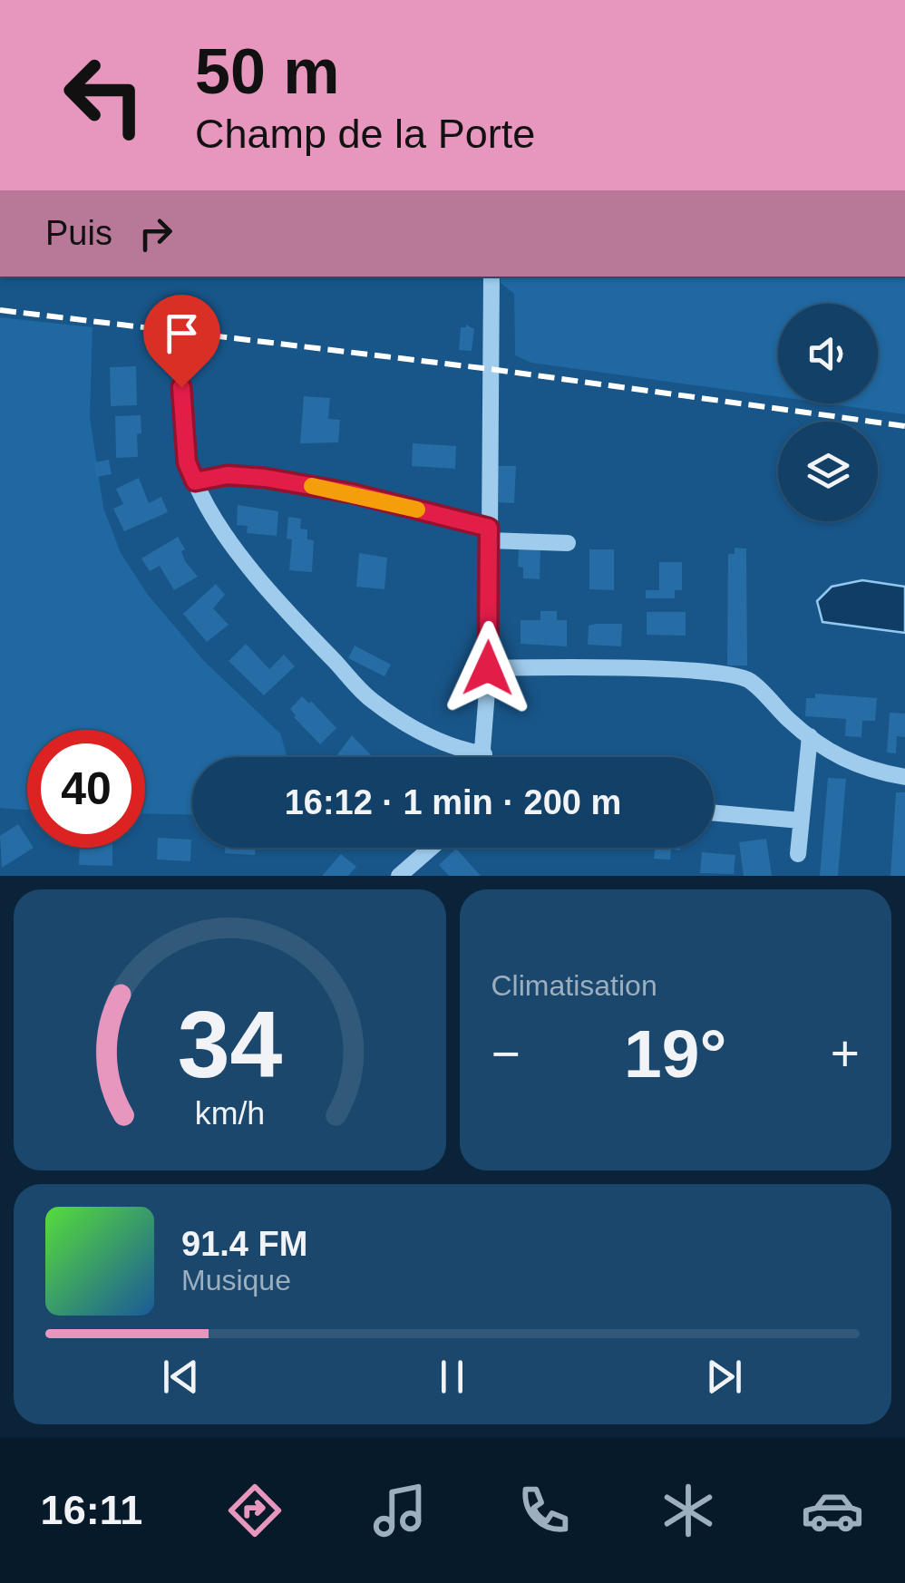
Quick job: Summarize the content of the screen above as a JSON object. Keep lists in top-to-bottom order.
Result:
{
  "page": {
    "turn": ["50 m", "Champ de la Porte"],
    "then": "Puis",
    "limit": "40",
    "trip": "16:12 · 1 min · 200 m",
    "tile": "Climatisation",
    "heat": ["−", "19°", "+"],
    "song": ["91.4 FM", "Musique"],
    "tabs": "16:11",
    "gauge": ["34", "km/h"]
  }
}
